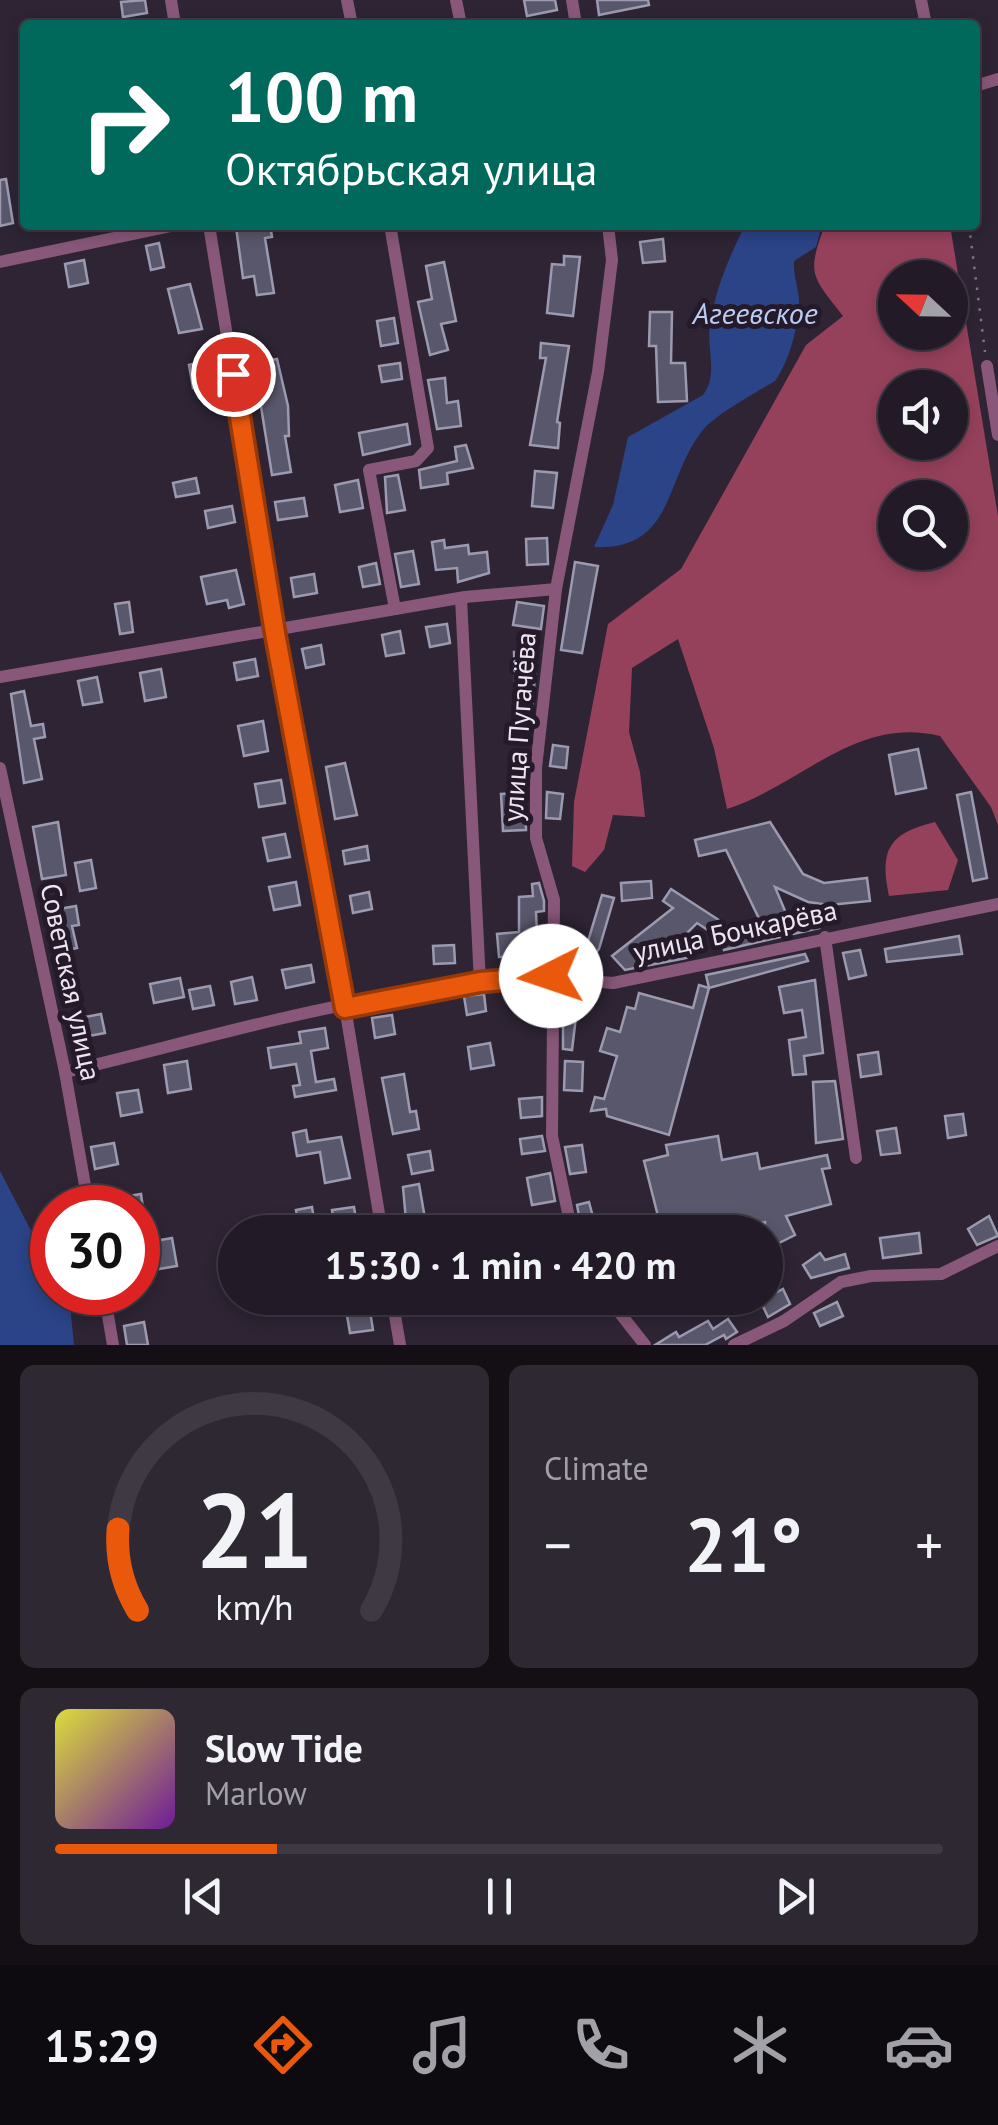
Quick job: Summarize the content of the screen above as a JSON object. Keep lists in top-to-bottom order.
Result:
{
  "streets": {
    "street": ["улица Пугачёва", "улица Бочкарёва", "Советская улица"]
  },
  "crossings": [
    ["улица Пугачёва", "улица Бочкарёва"],
    ["улица Бочкарёва", "Советская улица"]
  ],
  "water": ["Агеевское"],
  "north": "left",
  "page": {
    "turn": ["100 m", "Октябрьская улица"],
    "limit": "30",
    "trip": "15:30 · 1 min · 420 m",
    "tile": "Climate",
    "heat": ["−", "21°", "+"],
    "song": ["Slow Tide", "Marlow"],
    "tabs": "15:29",
    "gauge": ["21", "km/h"]
  }
}
